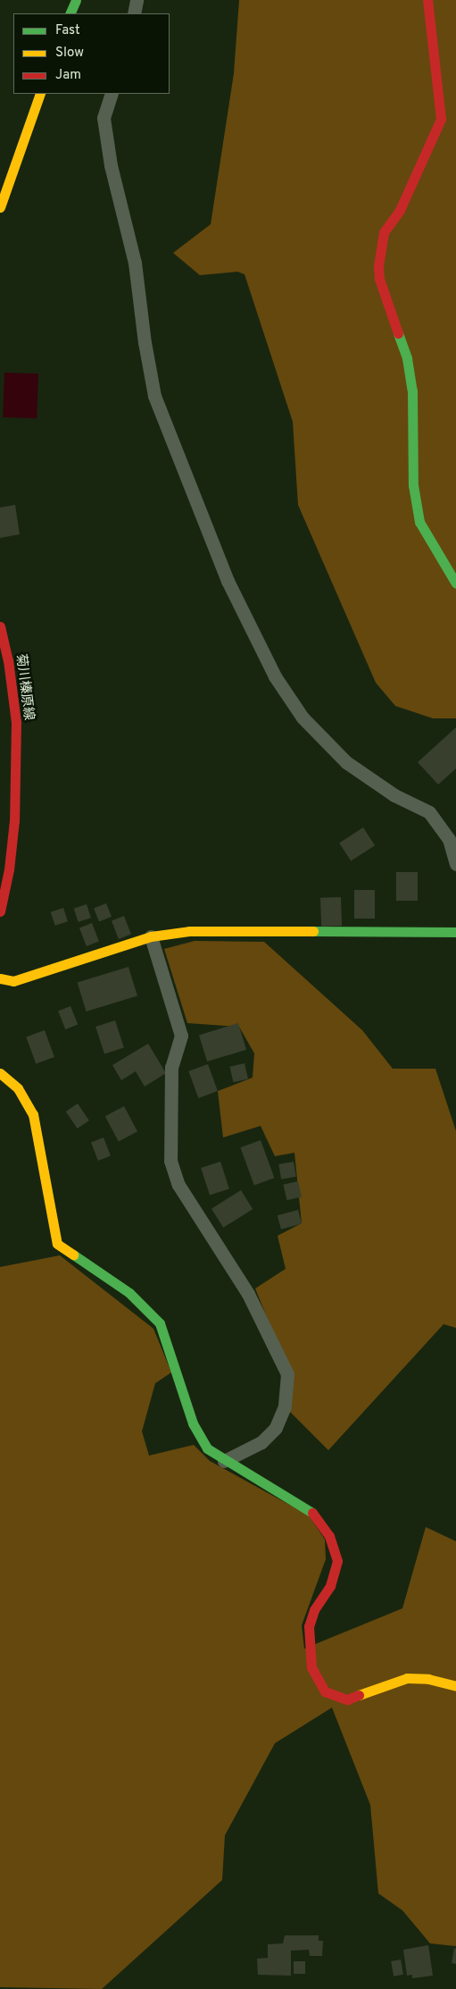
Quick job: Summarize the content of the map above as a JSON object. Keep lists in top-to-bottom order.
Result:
{
  "streets": {
    "street": ["菊川榛原線"]
  },
  "legend": ["Fast", "Slow", "Jam"]
}
